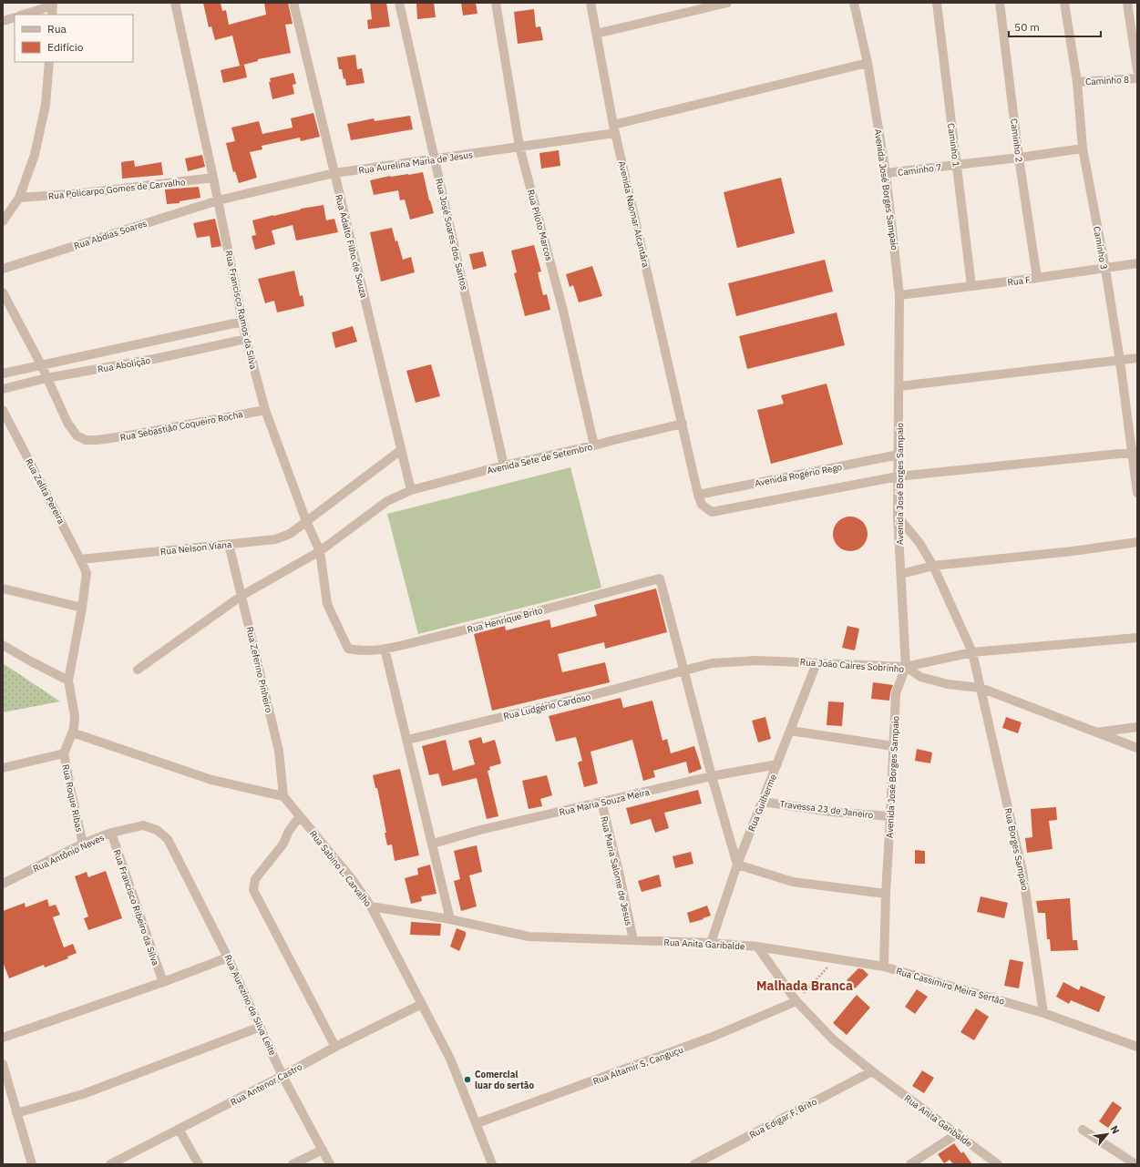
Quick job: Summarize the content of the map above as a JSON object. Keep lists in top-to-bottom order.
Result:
{
  "streets": {
    "street": [
      "Caminho 8",
      "Caminho 2",
      "Caminho 1",
      "Rua Aurelina Maria de Jesus",
      "Caminho 7",
      "Rua Policarpo Gomes de Carvalho",
      "Avenida José Borges Sampaio",
      "Avenida Naomar Alcantâra",
      "Rua Piloto Marcos",
      "Rua Abdias Soares",
      "Rua José Soares dos Santos",
      "Rua Adalto Filho de Souza",
      "Caminho 3",
      "Rua F",
      "Rua Francisco Ramos da Silva",
      "Rua Abolição",
      "Rua Sebastião Coqueiro Rocha",
      "Avenida Sete de Setembro",
      "Avenida Rogério Rego",
      "Rua Zelita Pereira",
      "Rua Nelson Viana",
      "Rua Henrique Brito",
      "Rua João Caires Sobrinho",
      "Rua Zeferino Pinheiro",
      "Rua Ludgério Cardoso",
      "Rua Roque Ribas",
      "Rua Maria Souza Meira",
      "Rua Guilherme",
      "Travessa 23 de Janeiro",
      "Rua Borges Sampaio",
      "Rua Antônio Neves",
      "Rua Sabino L. Carvalho",
      "Rua Maria Salome de Jesus",
      "Rua Francisco Ribeiro da Silva",
      "Rua Anita Garibalde",
      "Rua Cassimiro Meira Sertão",
      "Rua Aurezino da Silva Leite",
      "Rua Altamir S. Canguçu",
      "Rua Antenor Castro",
      "Rua Edigar F. Brito"
    ]
  },
  "crossings": [
    ["Caminho 8", "Caminho 3"],
    ["Caminho 2", "Caminho 7"],
    ["Caminho 2", "Rua F"],
    ["Caminho 1", "Caminho 7"],
    ["Caminho 1", "Rua F"],
    ["Rua Aurelina Maria de Jesus", "Avenida José Borges Sampaio"],
    ["Rua Aurelina Maria de Jesus", "Avenida Naomar Alcantâra"],
    ["Rua Aurelina Maria de Jesus", "Rua Piloto Marcos"],
    ["Rua Aurelina Maria de Jesus", "Rua Abdias Soares"],
    ["Rua Aurelina Maria de Jesus", "Rua José Soares dos Santos"],
    ["Rua Aurelina Maria de Jesus", "Rua Adalto Filho de Souza"],
    ["Rua Aurelina Maria de Jesus", "Rua Francisco Ramos da Silva"],
    ["Caminho 7", "Avenida José Borges Sampaio"],
    ["Caminho 7", "Caminho 3"],
    ["Rua Policarpo Gomes de Carvalho", "Rua Francisco Ramos da Silva"],
    ["Avenida José Borges Sampaio", "Rua F"],
    ["Avenida José Borges Sampaio", "Avenida Rogério Rego"],
    ["Avenida José Borges Sampaio", "Rua João Caires Sobrinho"],
    ["Avenida José Borges Sampaio", "Travessa 23 de Janeiro"],
    ["Avenida José Borges Sampaio", "Rua Borges Sampaio"],
    ["Avenida José Borges Sampaio", "Rua Cassimiro Meira Sertão"],
    ["Avenida Naomar Alcantâra", "Avenida Sete de Setembro"],
    ["Rua Piloto Marcos", "Avenida Sete de Setembro"],
    ["Rua Abdias Soares", "Rua Francisco Ramos da Silva"],
    ["Rua José Soares dos Santos", "Avenida Sete de Setembro"],
    ["Rua Adalto Filho de Souza", "Avenida Sete de Setembro"],
    ["Rua Adalto Filho de Souza", "Rua Nelson Viana"],
    ["Caminho 3", "Rua F"],
    ["Rua Francisco Ramos da Silva", "Rua Abolição"],
    ["Rua Francisco Ramos da Silva", "Rua Sebastião Coqueiro Rocha"],
    ["Rua Francisco Ramos da Silva", "Avenida Sete de Setembro"],
    ["Rua Francisco Ramos da Silva", "Rua Nelson Viana"],
    ["Rua Francisco Ramos da Silva", "Rua Henrique Brito"],
    ["Rua Abolição", "Rua Sebastião Coqueiro Rocha"],
    ["Avenida Sete de Setembro", "Rua Zeferino Pinheiro"],
    ["Rua Zelita Pereira", "Rua Nelson Viana"],
    ["Rua Nelson Viana", "Rua Zeferino Pinheiro"],
    ["Rua Henrique Brito", "Rua João Caires Sobrinho"],
    ["Rua Henrique Brito", "Rua Ludgério Cardoso"],
    ["Rua João Caires Sobrinho", "Rua Ludgério Cardoso"],
    ["Rua João Caires Sobrinho", "Rua Guilherme"],
    ["Rua João Caires Sobrinho", "Rua Borges Sampaio"],
    ["Rua Zeferino Pinheiro", "Rua Sabino L. Carvalho"],
    ["Rua Roque Ribas", "Rua Antônio Neves"],
    ["Rua Maria Souza Meira", "Rua Guilherme"],
    ["Rua Maria Souza Meira", "Rua Maria Salome de Jesus"],
    ["Rua Guilherme", "Travessa 23 de Janeiro"],
    ["Rua Guilherme", "Rua Anita Garibalde"],
    ["Rua Borges Sampaio", "Rua Cassimiro Meira Sertão"],
    ["Rua Antônio Neves", "Rua Francisco Ribeiro da Silva"],
    ["Rua Antônio Neves", "Rua Aurezino da Silva Leite"],
    ["Rua Sabino L. Carvalho", "Rua Anita Garibalde"],
    ["Rua Sabino L. Carvalho", "Rua Altamir S. Canguçu"],
    ["Rua Sabino L. Carvalho", "Rua Antenor Castro"],
    ["Rua Maria Salome de Jesus", "Rua Anita Garibalde"],
    ["Rua Anita Garibalde", "Rua Cassimiro Meira Sertão"],
    ["Rua Anita Garibalde", "Rua Altamir S. Canguçu"],
    ["Rua Anita Garibalde", "Rua Edigar F. Brito"],
    ["Rua Aurezino da Silva Leite", "Rua Antenor Castro"]
  ],
  "districts": ["Malhada Branca"],
  "places": ["Comercial luar do sertão"],
  "legend": ["Rua", "Edifício"],
  "scale_bar": "50 m",
  "north": "top right"
}
